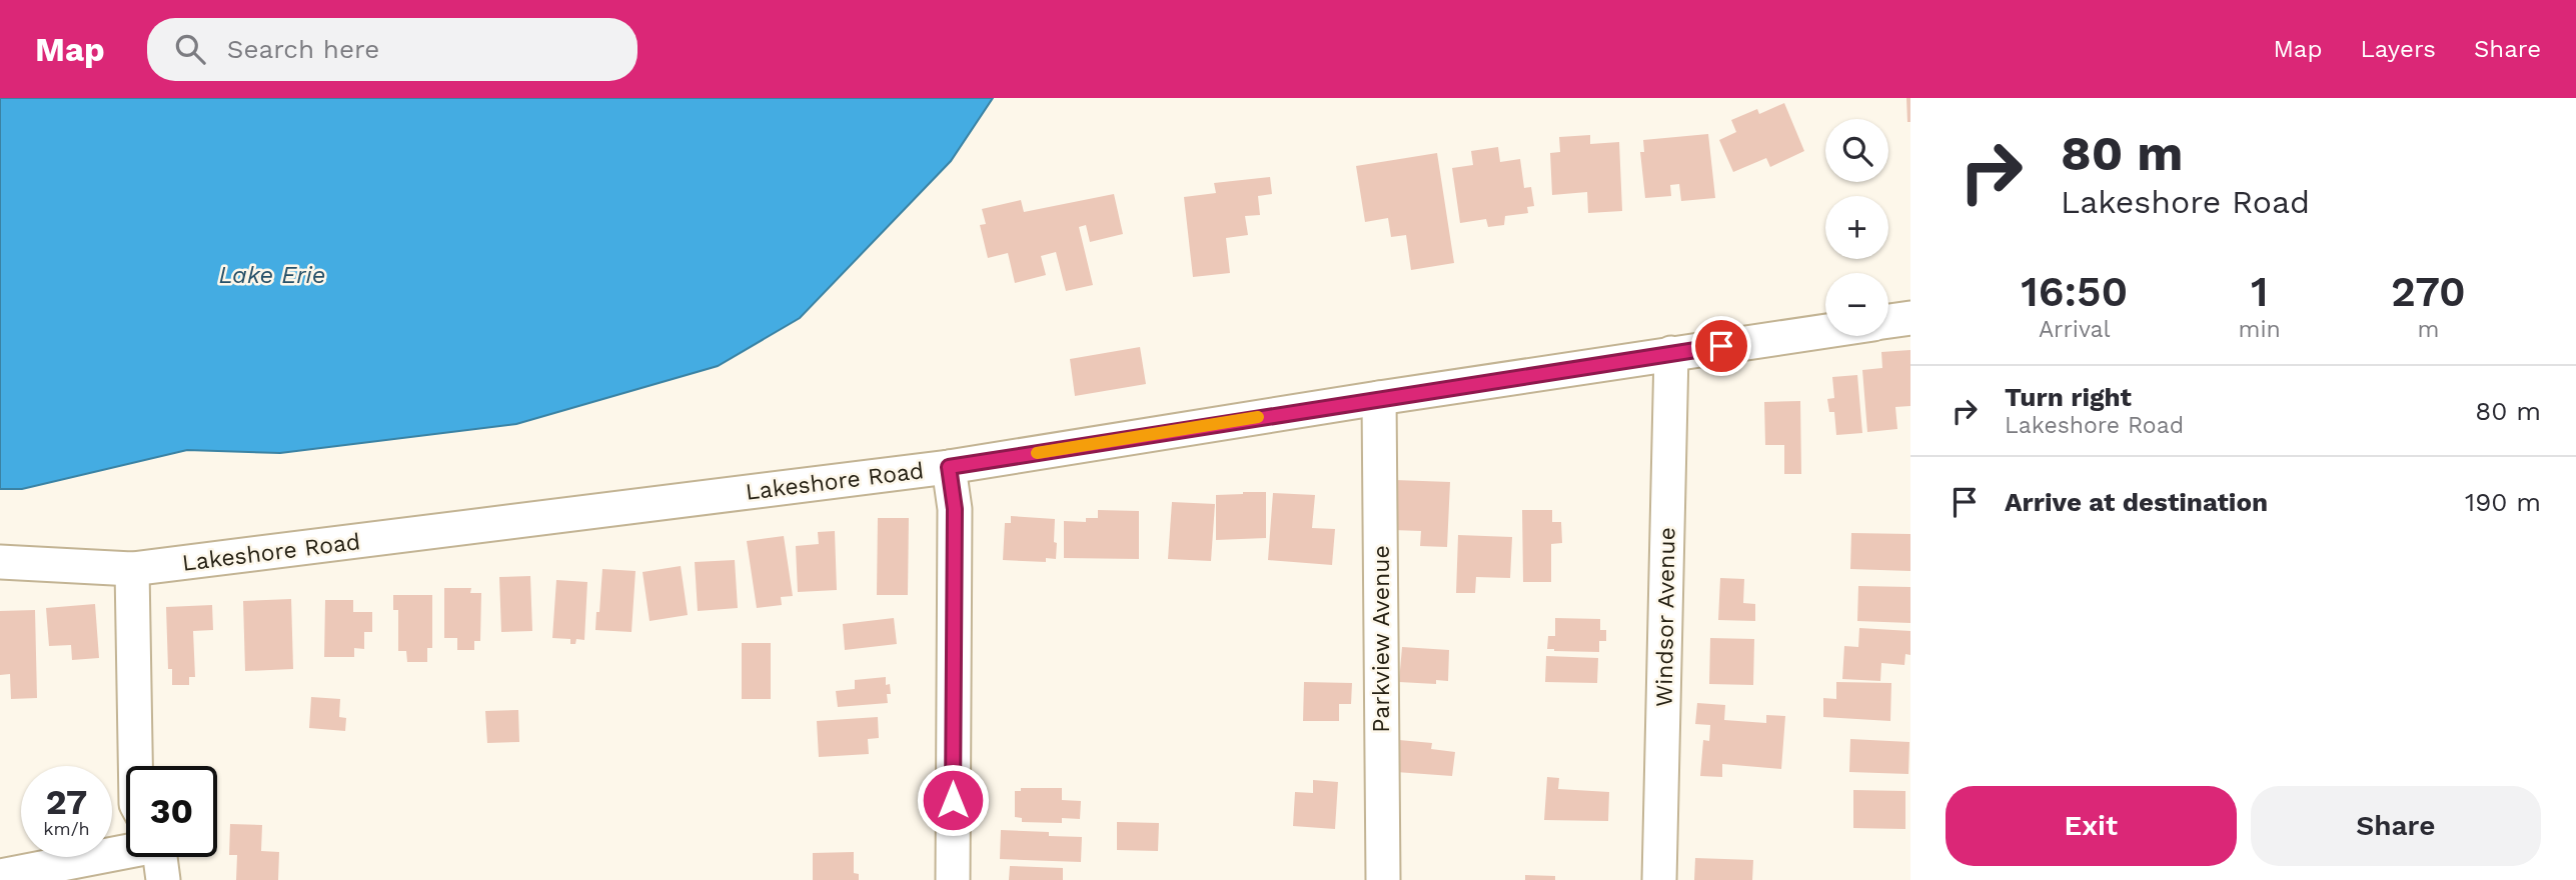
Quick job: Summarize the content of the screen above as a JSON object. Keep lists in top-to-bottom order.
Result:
{
  "streets": {
    "street": ["Lakeshore Road", "Windsor Avenue", "Parkview Avenue"]
  },
  "crossings": [
    ["Lakeshore Road", "Windsor Avenue"],
    ["Lakeshore Road", "Parkview Avenue"]
  ],
  "water": ["Lake Erie"],
  "page": {
    "header": "Map",
    "search": "Search here",
    "nav": ["Map", "Layers", "Share"],
    "turn": ["80 m", "Lakeshore Road"],
    "map_buttons": ["+", "−"],
    "eta": [
      "16:50",
      "Arrival",
      "1",
      "min",
      "270",
      "m"
    ],
    "list": [
      {
        "name": "Turn right",
        "note": "Lakeshore Road",
        "value": "80 m"
      },
      {
        "name": "Arrive at destination",
        "value": "190 m"
      }
    ],
    "speed": "27 km/h",
    "limit": "30",
    "buttons": ["Exit", "Share"]
  }
}
